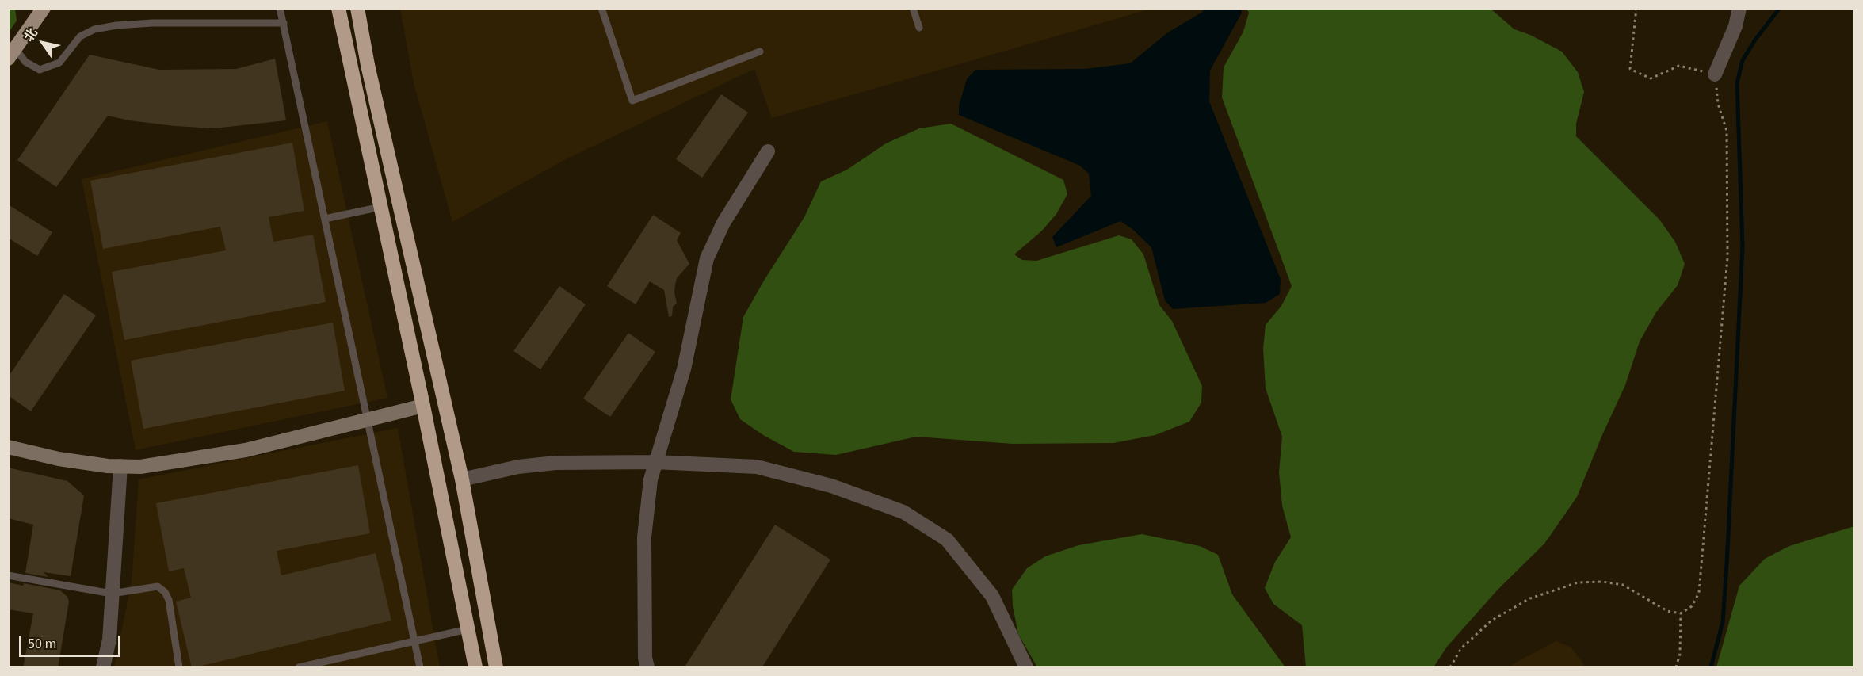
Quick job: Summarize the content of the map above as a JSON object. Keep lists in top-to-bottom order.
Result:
{
  "scale_bar": "50 m",
  "north": "top left"
}
